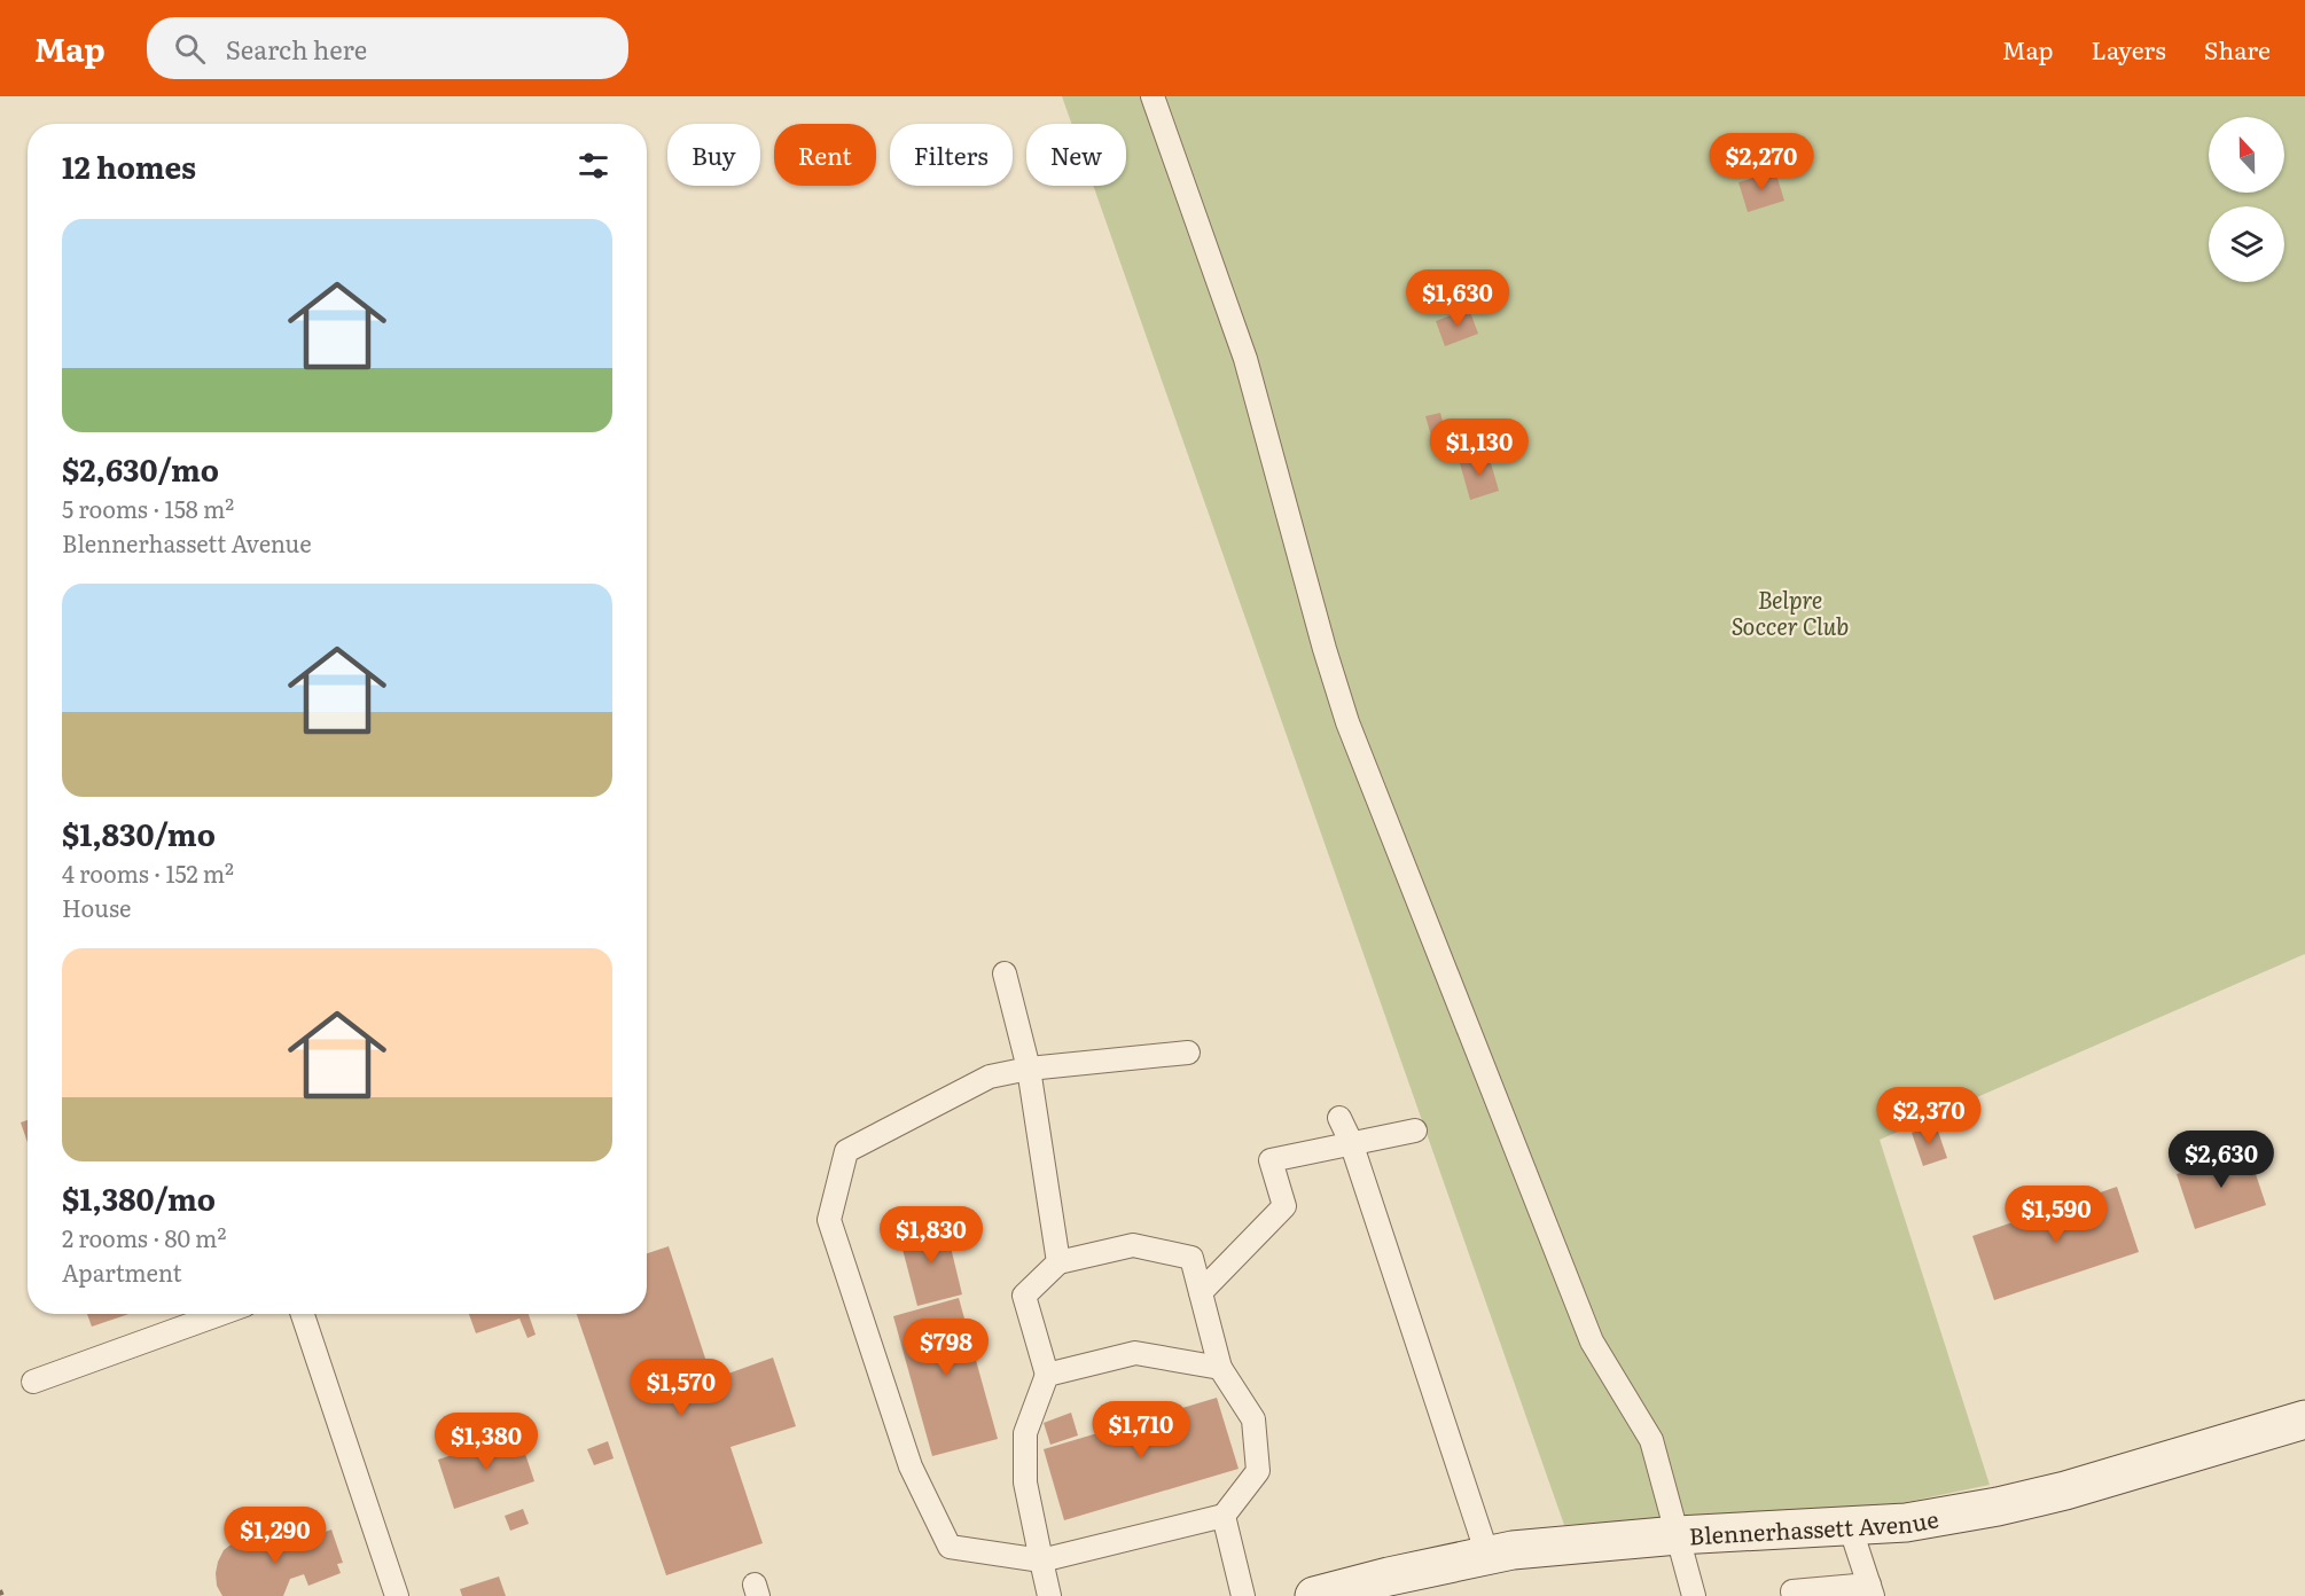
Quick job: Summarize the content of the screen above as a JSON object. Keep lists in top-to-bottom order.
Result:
{
  "streets": {
    "street": ["Blennerhassett Avenue"]
  },
  "parks": ["Belpre Soccer Club"],
  "north": "top",
  "page": {
    "header": "Map",
    "search": "Search here",
    "nav": ["Map", "Layers", "Share"],
    "chip": [
      "Buy",
      "Rent",
      "Filters",
      "New"
    ],
    "heading": "12 homes",
    "price": [
      "$2,270",
      "$1,630",
      "$1,130",
      "$2,370",
      "$2,630",
      "$1,590",
      "$1,830",
      "$798",
      "$1,570",
      "$1,710",
      "$1,380",
      "$1,290"
    ],
    "list": [
      {
        "name": "$2,630/mo",
        "note": "5 rooms · 158 m² · Blennerhassett Avenue"
      },
      {
        "name": "$1,830/mo",
        "note": "4 rooms · 152 m² · House"
      },
      {
        "name": "$1,380/mo",
        "note": "2 rooms · 80 m² · Apartment"
      }
    ]
  }
}
